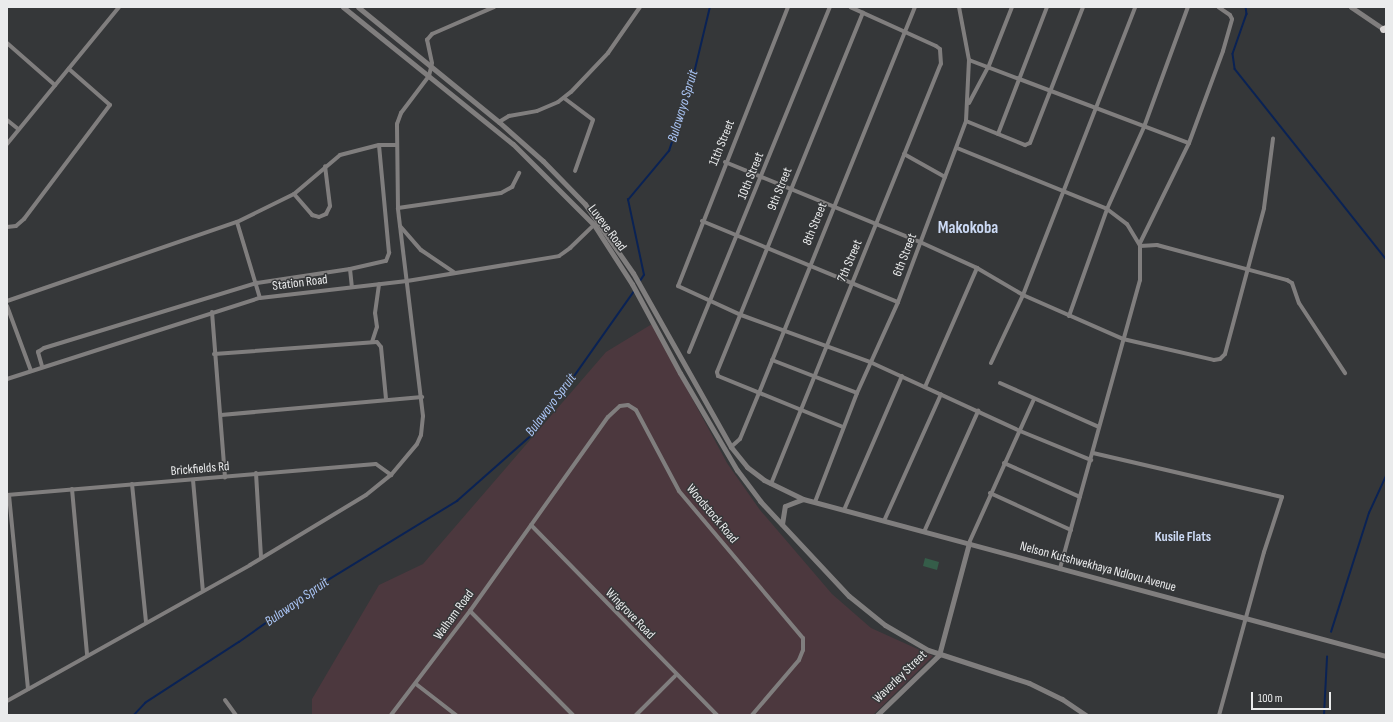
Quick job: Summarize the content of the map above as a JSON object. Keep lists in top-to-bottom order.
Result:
{
  "streets": {
    "street": [
      "11th Street",
      "10th Street",
      "9th Street",
      "8th Street",
      "Luveve Road",
      "6th Street",
      "7th Street",
      "Station Road",
      "Brickfields Rd",
      "Woodstock Road",
      "Nelson Kutshwekhaya Ndlovu Avenue",
      "Wingrove Road",
      "Walham Road",
      "Waverley Street"
    ]
  },
  "crossings": [
    ["11th Street", "10th Street"],
    ["9th Street", "8th Street"],
    ["8th Street", "Luveve Road"],
    ["8th Street", "7th Street"],
    ["Luveve Road", "7th Street"],
    ["Luveve Road", "Station Road"],
    ["Luveve Road", "Nelson Kutshwekhaya Ndlovu Avenue"],
    ["Luveve Road", "Waverley Street"],
    ["6th Street", "Nelson Kutshwekhaya Ndlovu Avenue"],
    ["Woodstock Road", "Wingrove Road"],
    ["Woodstock Road", "Walham Road"],
    ["Wingrove Road", "Walham Road"]
  ],
  "districts": ["Makokoba", "Kusile Flats"],
  "water": ["Bulawayo Spruit"],
  "scale_bar": "100 m"
}
